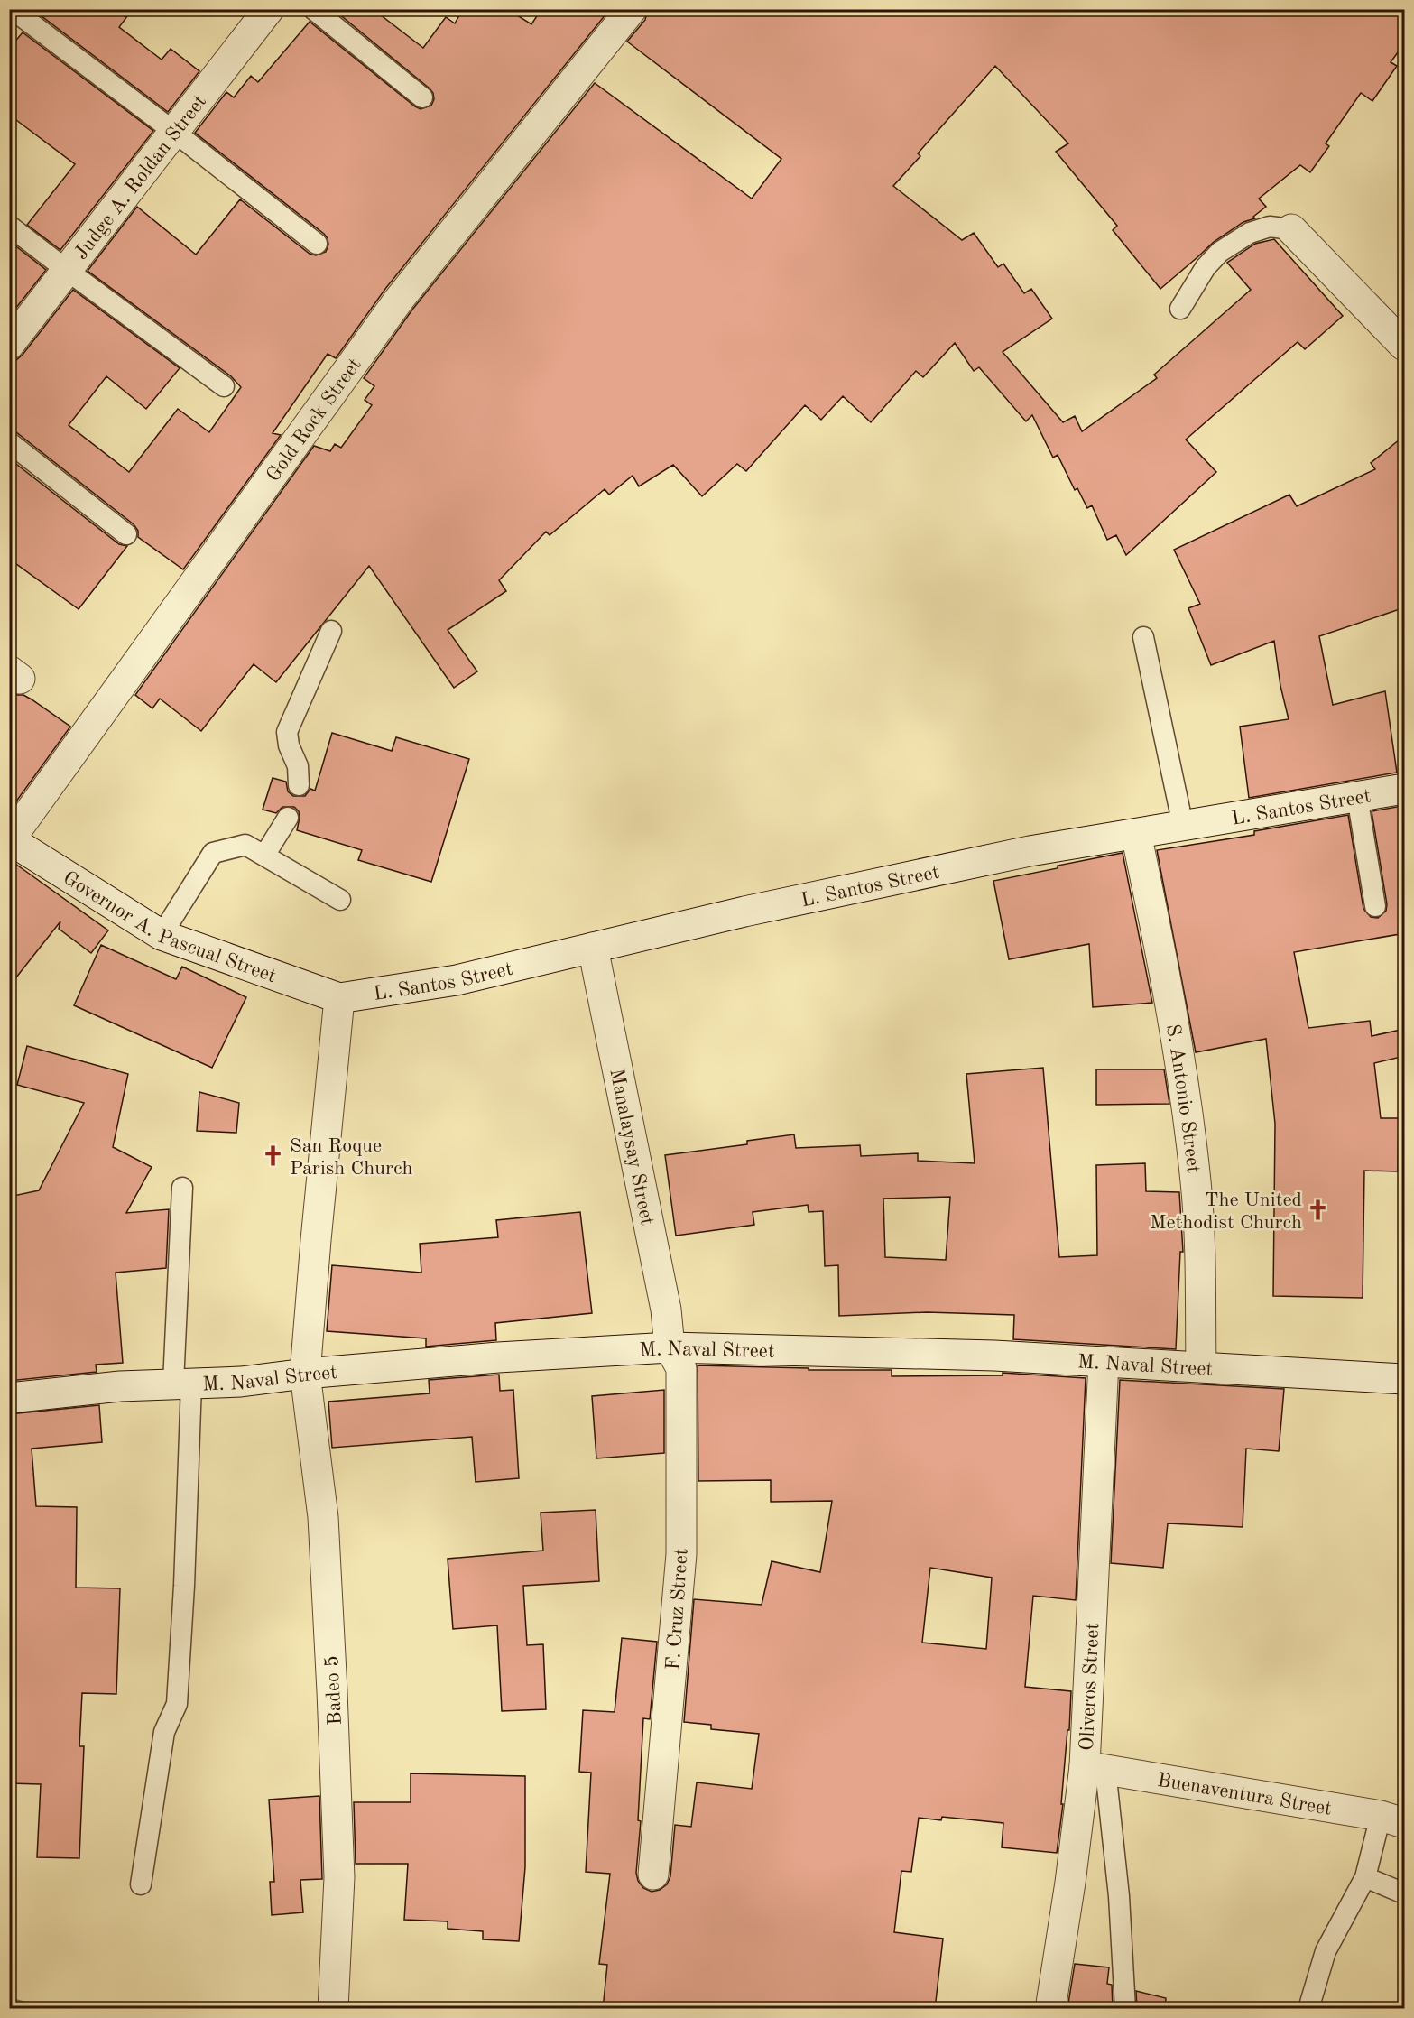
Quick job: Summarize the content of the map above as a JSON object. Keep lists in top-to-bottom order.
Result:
{
  "streets": {
    "street": [
      "Judge A. Roldan Street",
      "Gold Rock Street",
      "L. Santos Street",
      "Governor A. Pascual Street",
      "S. Antonio Street",
      "Manalaysay Street",
      "M. Naval Street",
      "F. Cruz Street",
      "Oliveros Street",
      "Badeo 5",
      "Buenaventura Street"
    ]
  },
  "crossings": [
    ["Gold Rock Street", "Governor A. Pascual Street"],
    ["L. Santos Street", "Governor A. Pascual Street"],
    ["L. Santos Street", "S. Antonio Street"],
    ["L. Santos Street", "Manalaysay Street"],
    ["L. Santos Street", "Badeo 5"],
    ["Governor A. Pascual Street", "Badeo 5"],
    ["S. Antonio Street", "M. Naval Street"],
    ["Manalaysay Street", "M. Naval Street"],
    ["Manalaysay Street", "F. Cruz Street"],
    ["M. Naval Street", "F. Cruz Street"],
    ["M. Naval Street", "Oliveros Street"],
    ["M. Naval Street", "Badeo 5"],
    ["Oliveros Street", "Buenaventura Street"]
  ],
  "places": {
    "church": ["San Roque Parish Church", "The United Methodist Church"]
  }
}
